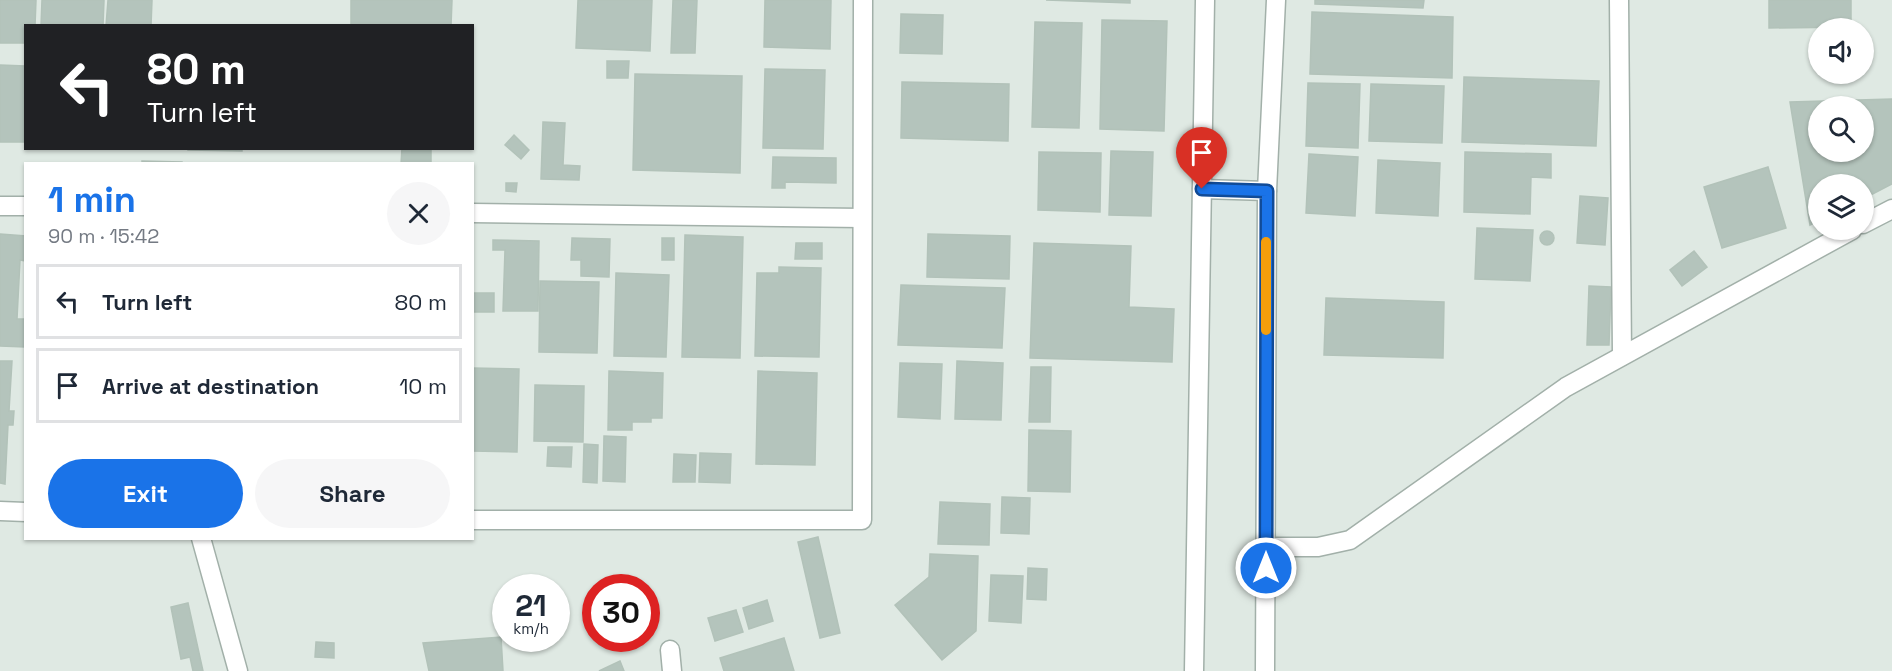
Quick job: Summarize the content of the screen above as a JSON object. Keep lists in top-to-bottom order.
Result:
{
  "page": {
    "turn": ["80 m", "Turn left"],
    "heading": ["1 min", "90 m · 15:42"],
    "list": [
      {
        "name": "Turn left",
        "value": "80 m"
      },
      {
        "name": "Arrive at destination",
        "value": "10 m"
      }
    ],
    "buttons": ["Exit", "Share"],
    "speed": "21 km/h",
    "limit": "30"
  }
}
